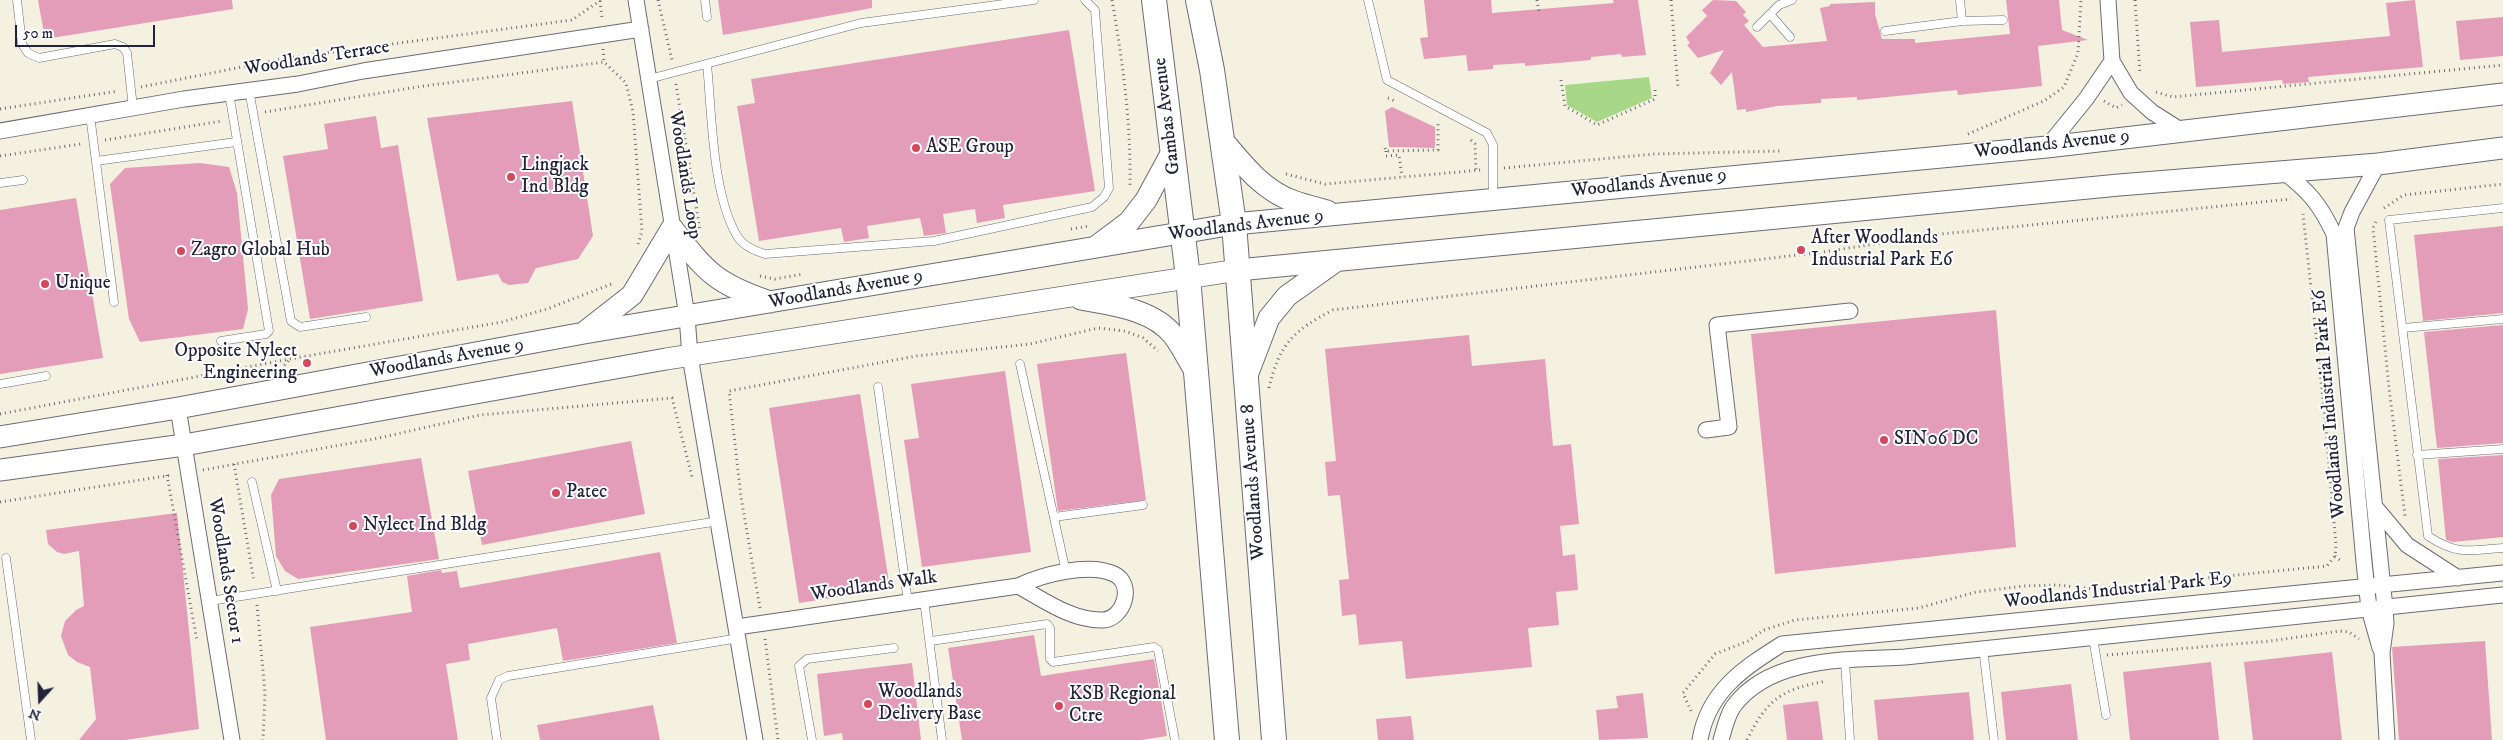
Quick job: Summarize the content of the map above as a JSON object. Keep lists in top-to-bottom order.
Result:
{
  "streets": {
    "main road": ["Gambas Avenue", "Woodlands Avenue 9", "Woodlands Avenue 8"],
    "street": [
      "Woodlands Terrace",
      "Woodlands Loop",
      "Woodlands Industrial Park E6",
      "Woodlands Sector 1",
      "Woodlands Walk",
      "Woodlands Industrial Park E9"
    ]
  },
  "crossings": [
    ["Woodlands Terrace", "Woodlands Loop"],
    ["Gambas Avenue", "Woodlands Avenue 9"],
    ["Woodlands Avenue 9", "Woodlands Loop"],
    ["Woodlands Avenue 9", "Woodlands Industrial Park E6"],
    ["Woodlands Avenue 9", "Woodlands Avenue 8"],
    ["Woodlands Avenue 9", "Woodlands Sector 1"],
    ["Woodlands Industrial Park E6", "Woodlands Industrial Park E9"]
  ],
  "places": [
    "ASE Group",
    "Lingjack Ind Bldg",
    "After Woodlands Industrial Park E6",
    "Zagro Global Hub",
    "Unique",
    "Opposite Nylect Engineering",
    "SIN06 DC",
    "Patec",
    "Nylect Ind Bldg",
    "Woodlands Delivery Base",
    "KSB Regional Ctre"
  ],
  "scale_bar": "50 m",
  "north": "bottom"
}
